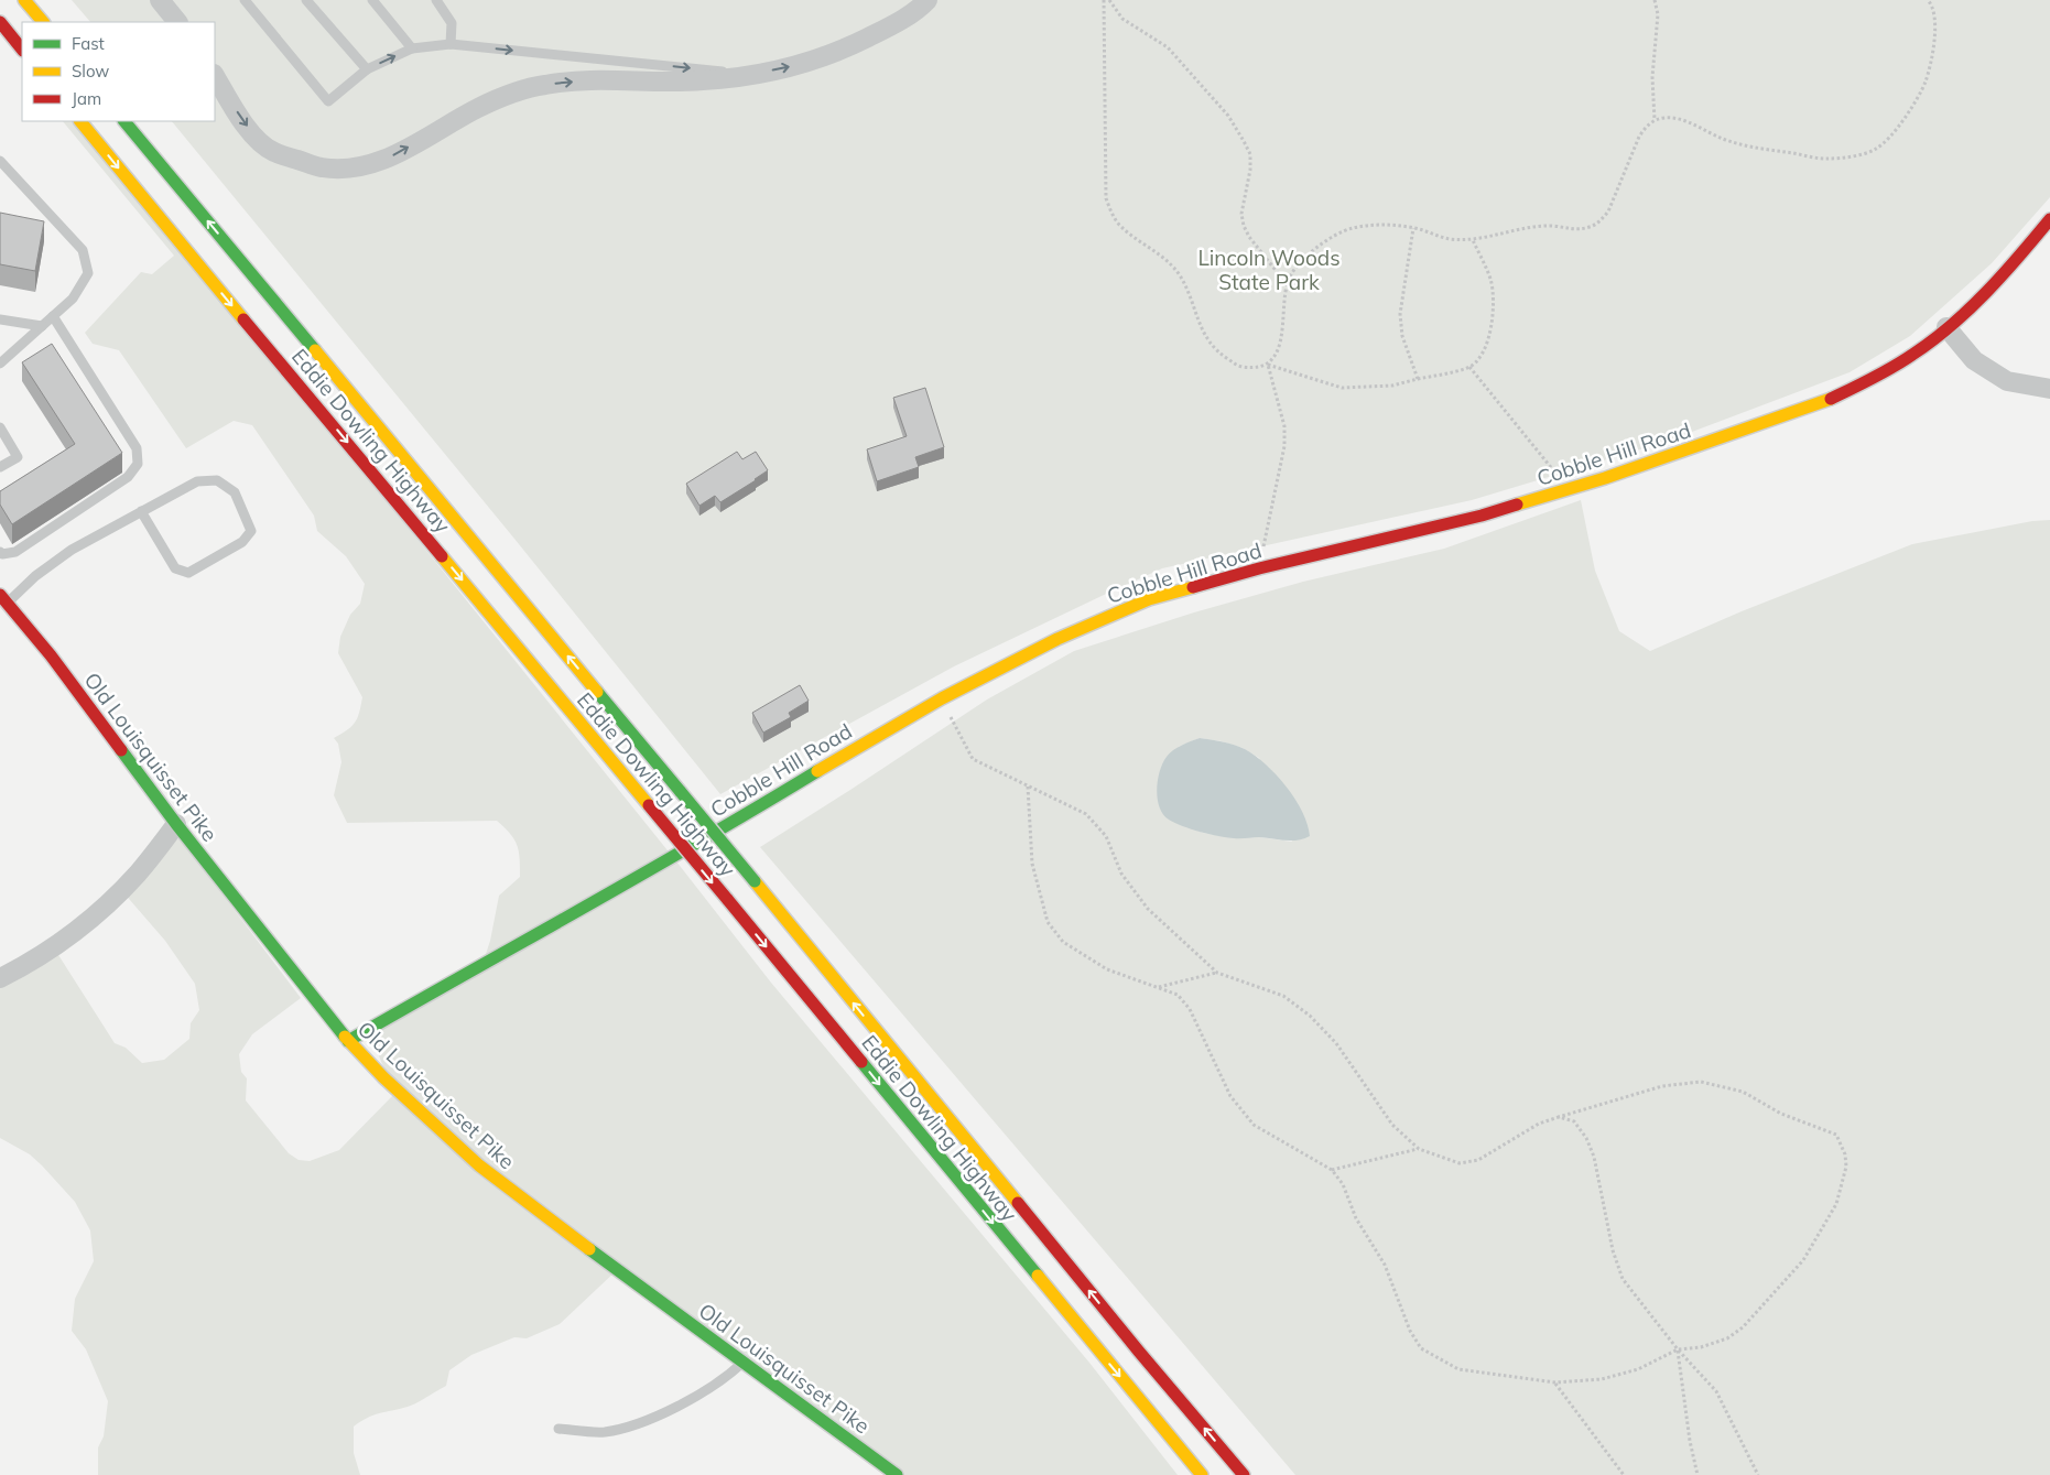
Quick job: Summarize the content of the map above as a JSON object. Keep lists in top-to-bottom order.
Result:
{
  "streets": {
    "main road": ["Eddie Dowling Highway", "Cobble Hill Road", "Old Louisquisset Pike"]
  },
  "crossings": [
    ["Cobble Hill Road", "Old Louisquisset Pike"]
  ],
  "parks": ["Lincoln Woods State Park"],
  "legend": ["Fast", "Slow", "Jam"]
}
